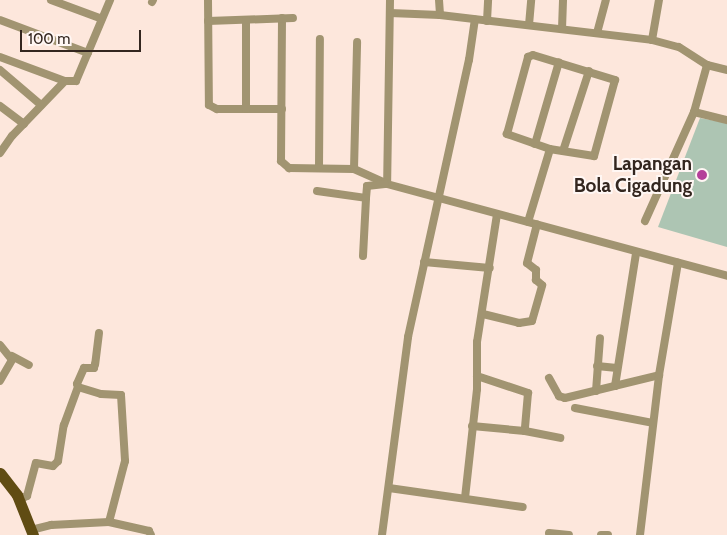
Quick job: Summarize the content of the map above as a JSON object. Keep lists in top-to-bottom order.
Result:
{
  "places": ["Lapangan Bola Cigadung"],
  "scale_bar": "100 m"
}
